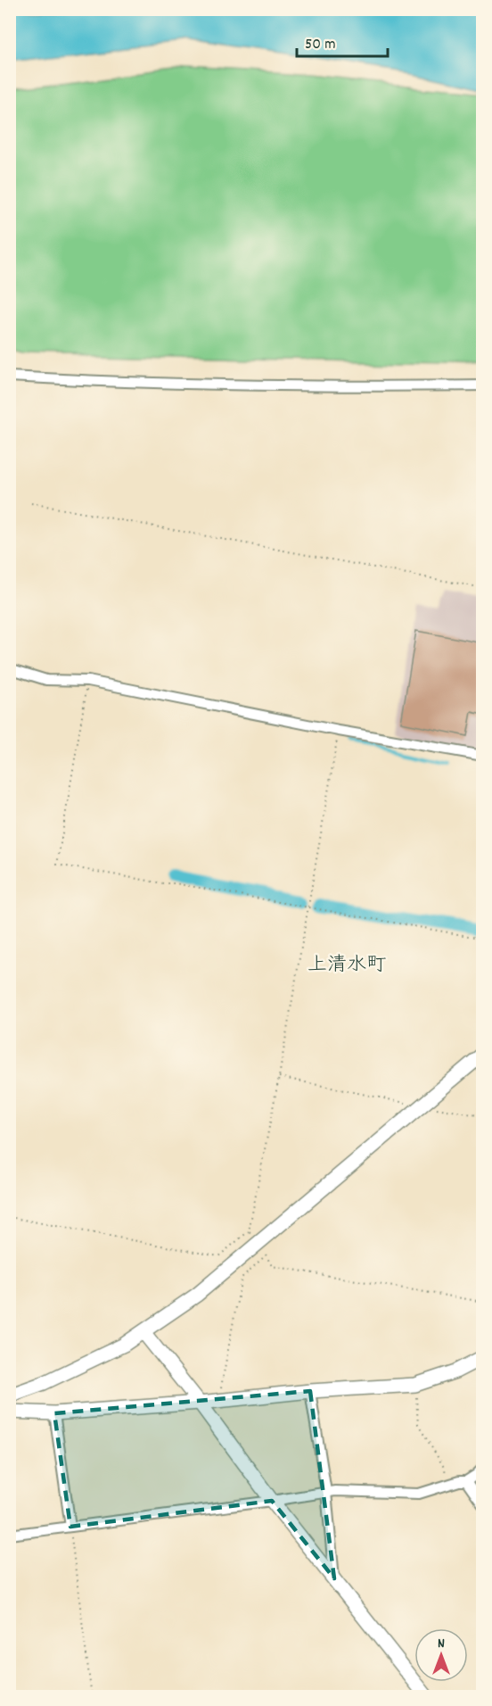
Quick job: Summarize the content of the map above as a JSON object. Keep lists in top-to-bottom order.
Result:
{
  "districts": ["上清水町"],
  "scale_bar": "50 m",
  "north": "top"
}
